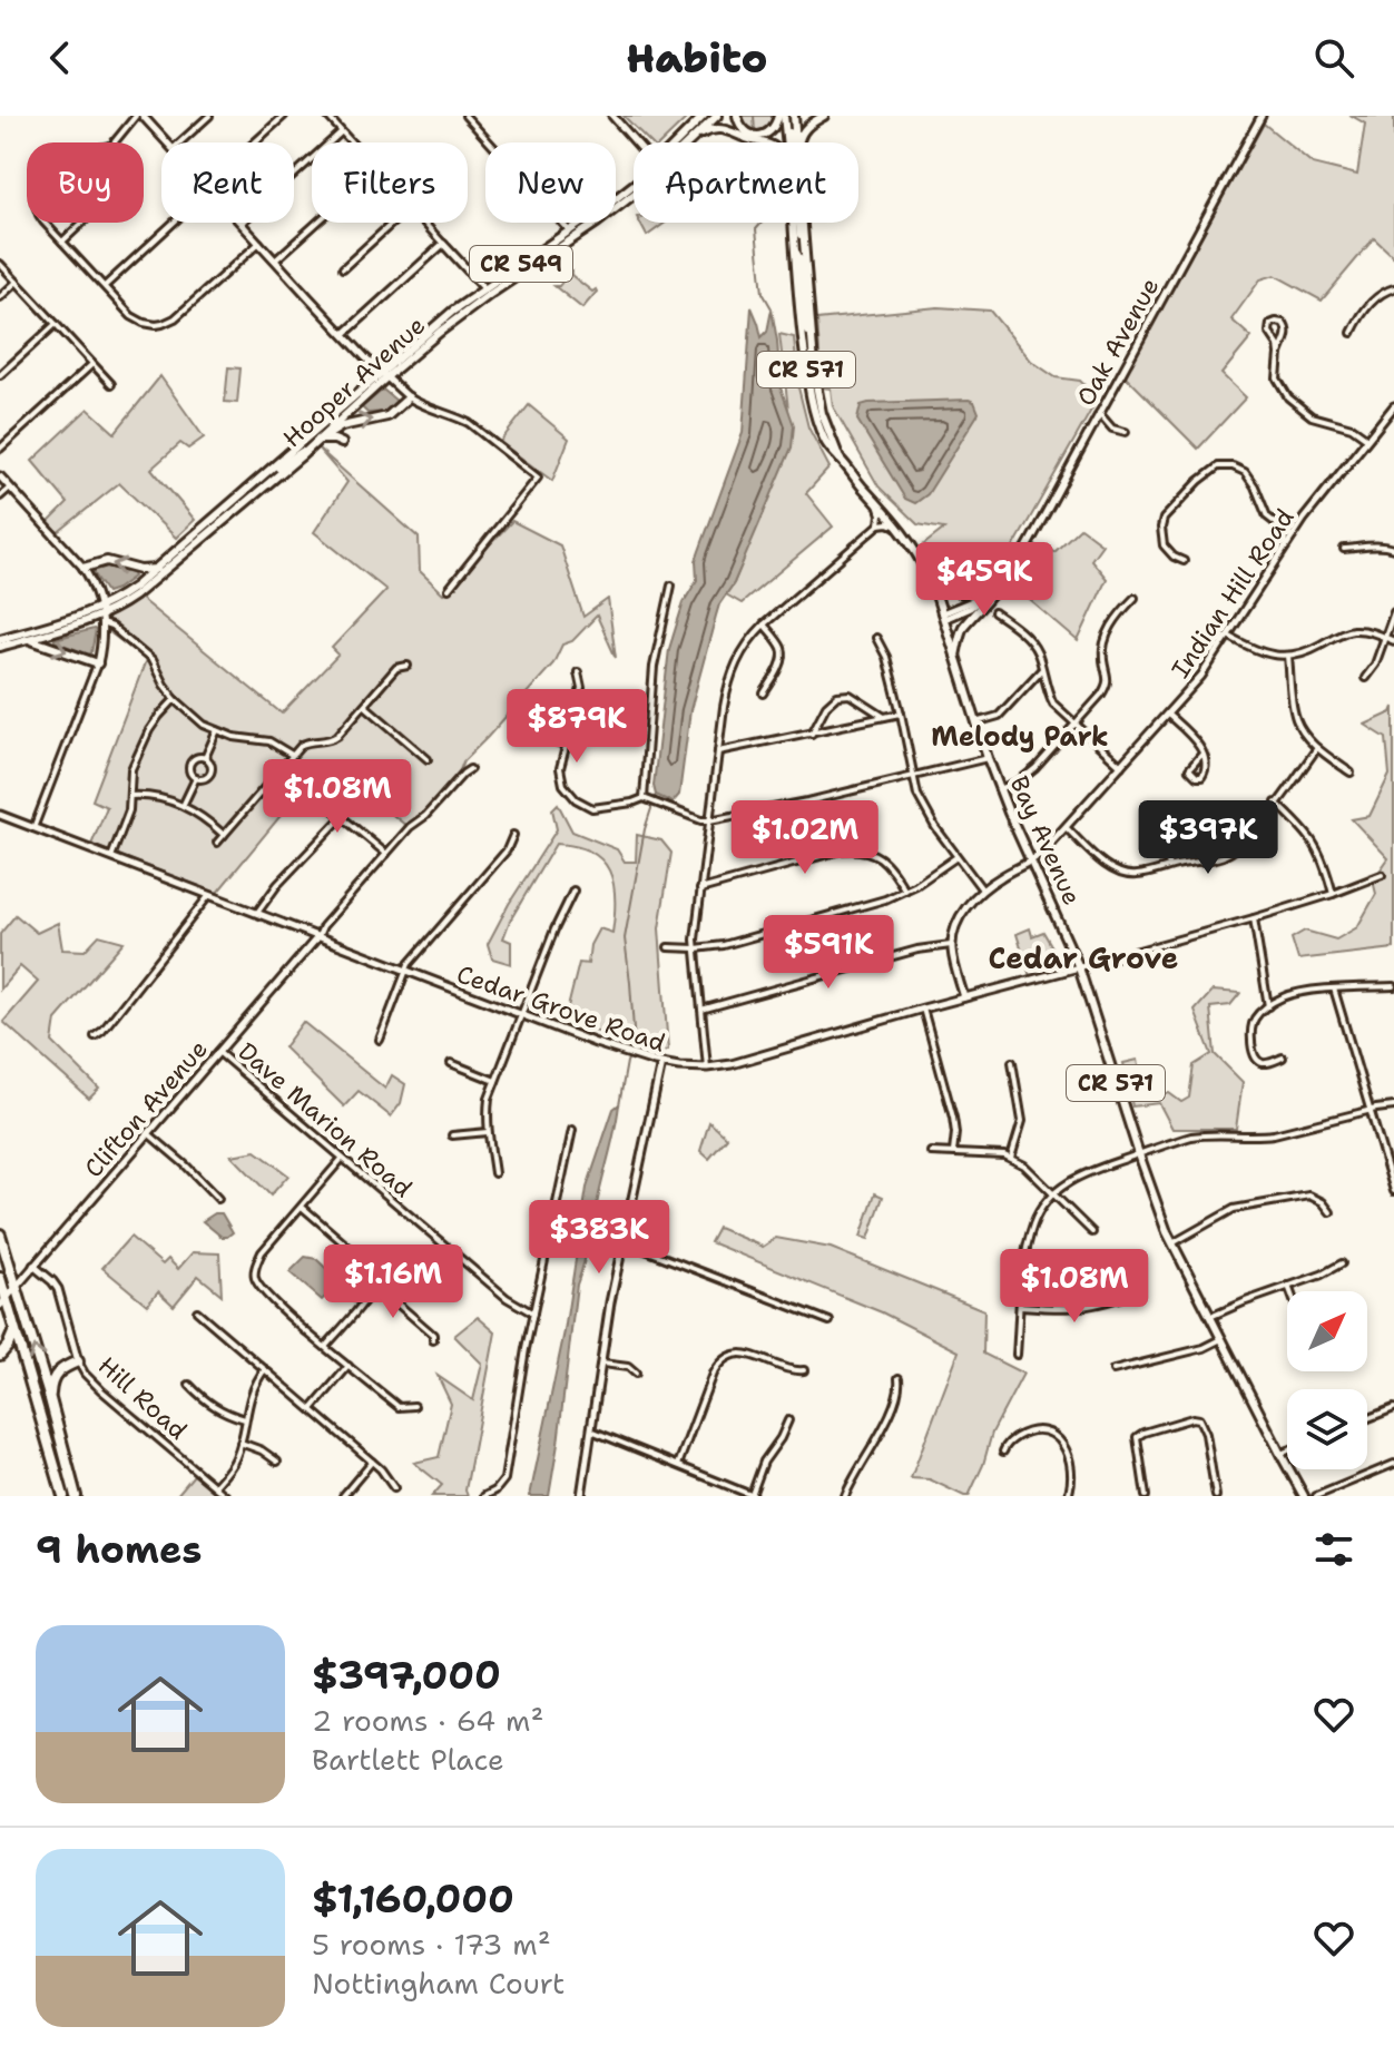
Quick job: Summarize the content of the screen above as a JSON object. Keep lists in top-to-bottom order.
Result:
{
  "streets": {
    "main road": [
      "CR 549",
      "CR 571",
      "Hooper Avenue",
      "Bay Avenue"
    ],
    "street": [
      "Oak Avenue",
      "Indian Hill Road",
      "Cedar Grove Road",
      "Clifton Avenue",
      "Dave Marion Road",
      "Hill Road"
    ]
  },
  "crossings": [
    ["Oak Avenue", "Bay Avenue"],
    ["Indian Hill Road", "Bay Avenue"],
    ["Bay Avenue", "Cedar Grove Road"],
    ["Cedar Grove Road", "Clifton Avenue"],
    ["Clifton Avenue", "Dave Marion Road"],
    ["Clifton Avenue", "Hill Road"]
  ],
  "districts": ["Melody Park", "Cedar Grove"],
  "north": "top right",
  "page": {
    "header": "Habito",
    "chip": [
      "Buy",
      "Rent",
      "Filters",
      "New",
      "Apartment"
    ],
    "price": [
      "$459K",
      "$879K",
      "$1.08M",
      "$1.02M",
      "$397K",
      "$591K",
      "$383K",
      "$1.16M",
      "$1.08M"
    ],
    "heading": "9 homes",
    "list": [
      {
        "name": "$397,000",
        "note": "2 rooms · 64 m² · Bartlett Place"
      },
      {
        "name": "$1,160,000",
        "note": "5 rooms · 173 m² · Nottingham Court"
      }
    ]
  }
}
